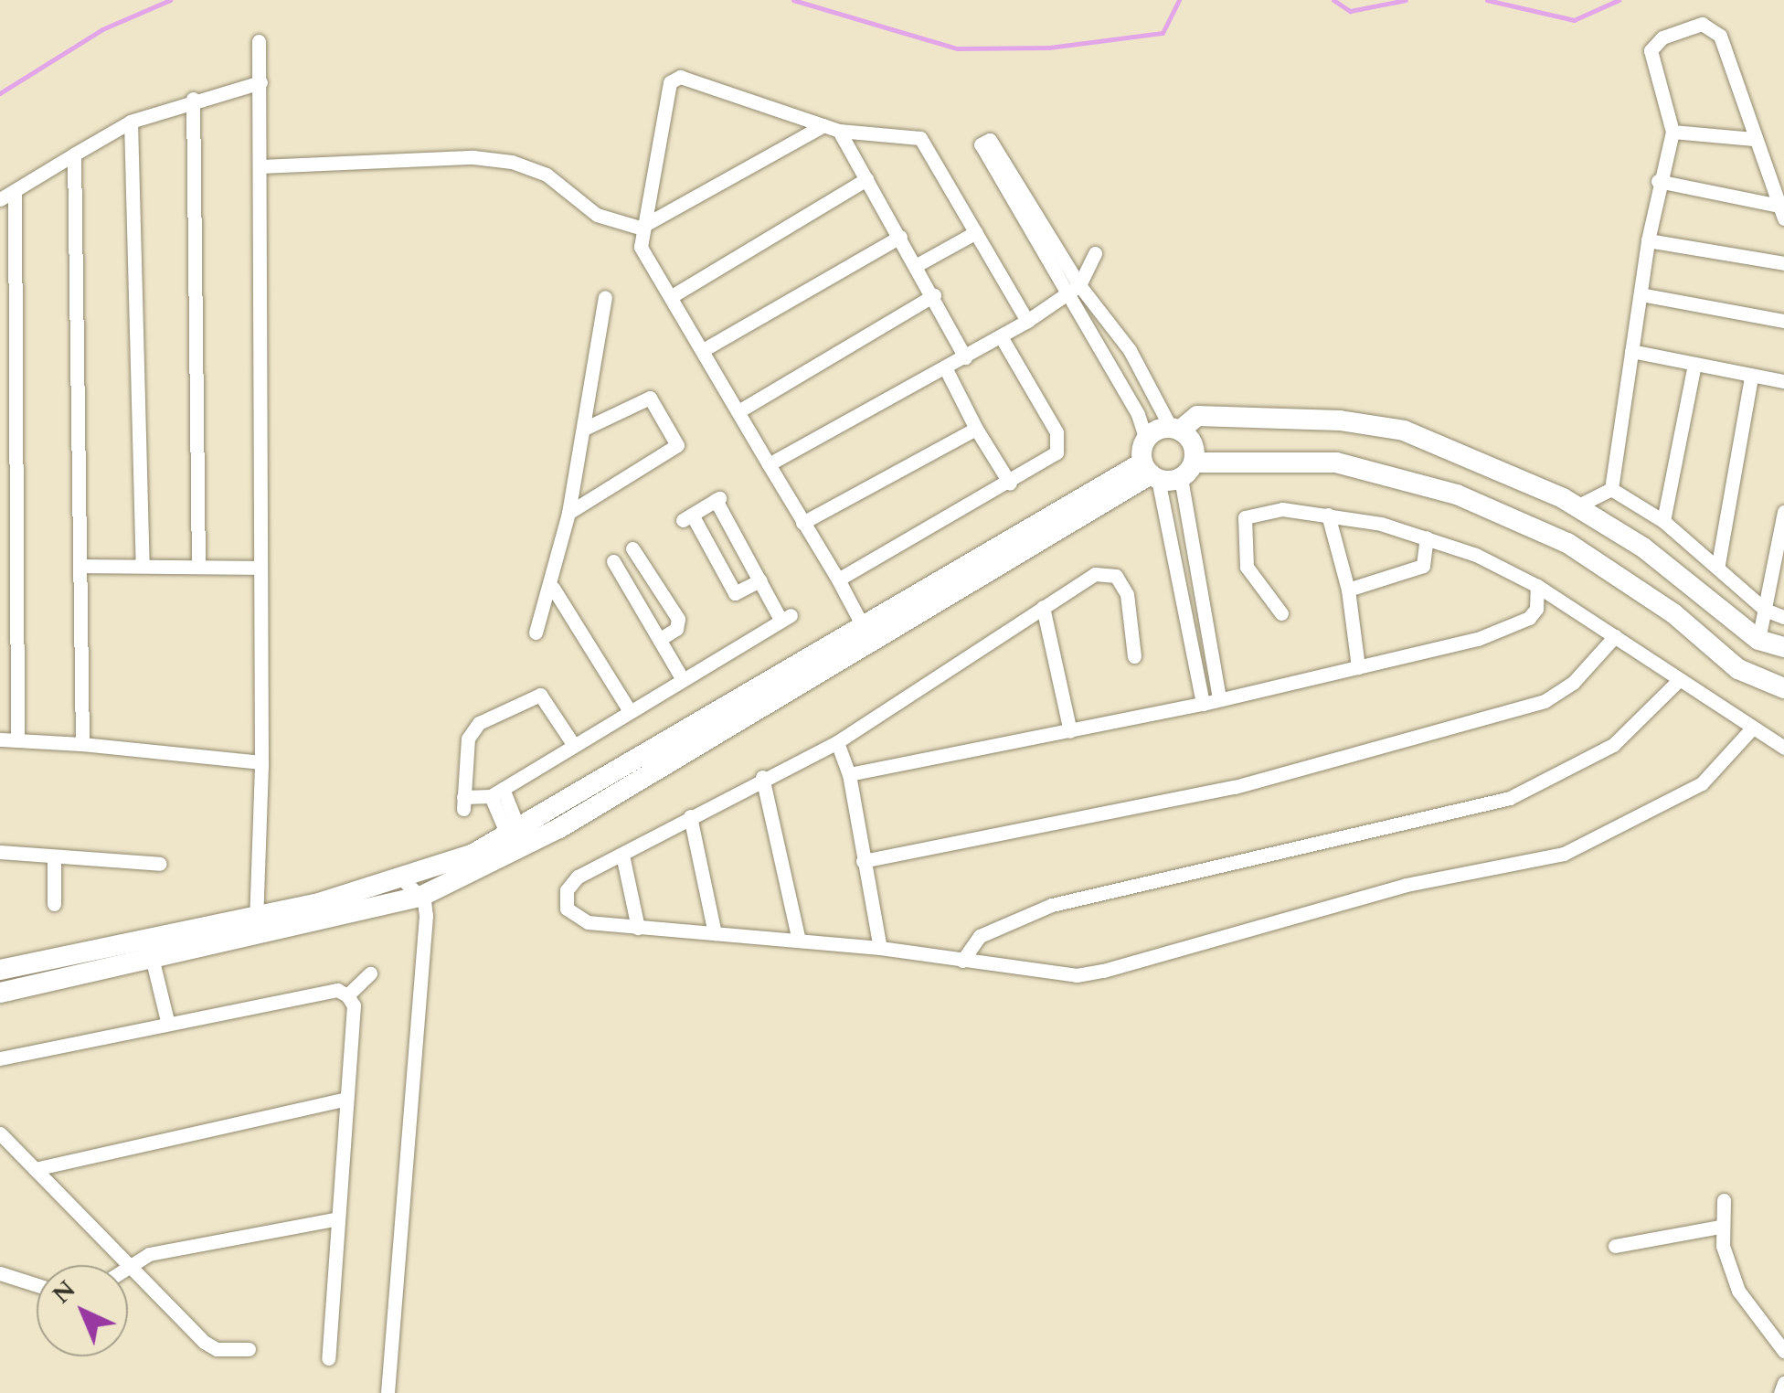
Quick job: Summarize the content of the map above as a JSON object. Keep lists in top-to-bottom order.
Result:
{
  "north": "top left"
}
